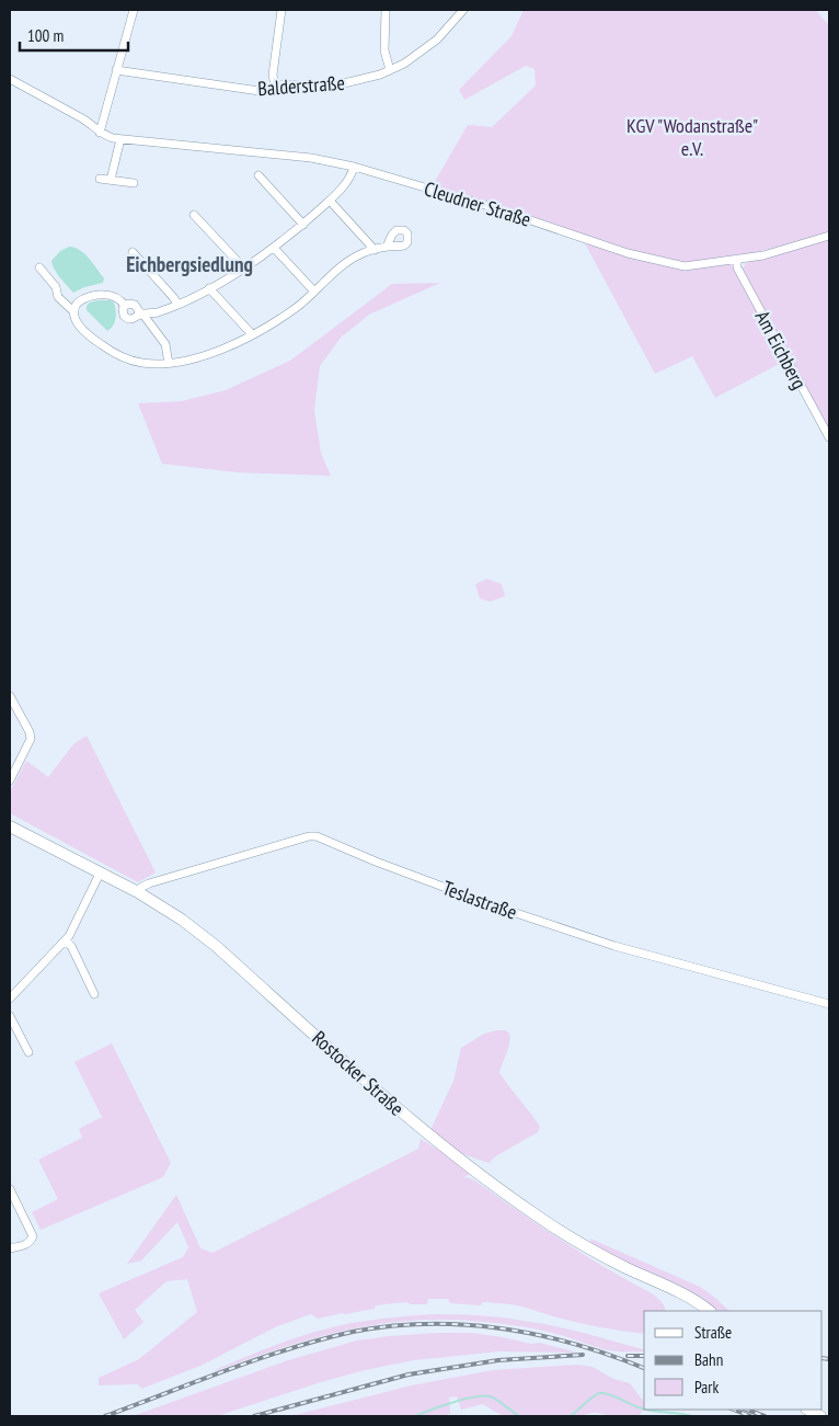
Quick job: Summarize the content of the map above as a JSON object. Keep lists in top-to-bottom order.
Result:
{
  "streets": {
    "main road": ["Rostocker Straße"],
    "street": [
      "Balderstraße",
      "Cleudner Straße",
      "Am Eichberg",
      "Teslastraße"
    ]
  },
  "crossings": [
    ["Cleudner Straße", "Am Eichberg"],
    ["Teslastraße", "Rostocker Straße"]
  ],
  "districts": ["Eichbergsiedlung"],
  "parks": ["KGV \"Wodanstraße\" e.V."],
  "legend": ["Straße", "Bahn", "Park"],
  "scale_bar": "100 m"
}
